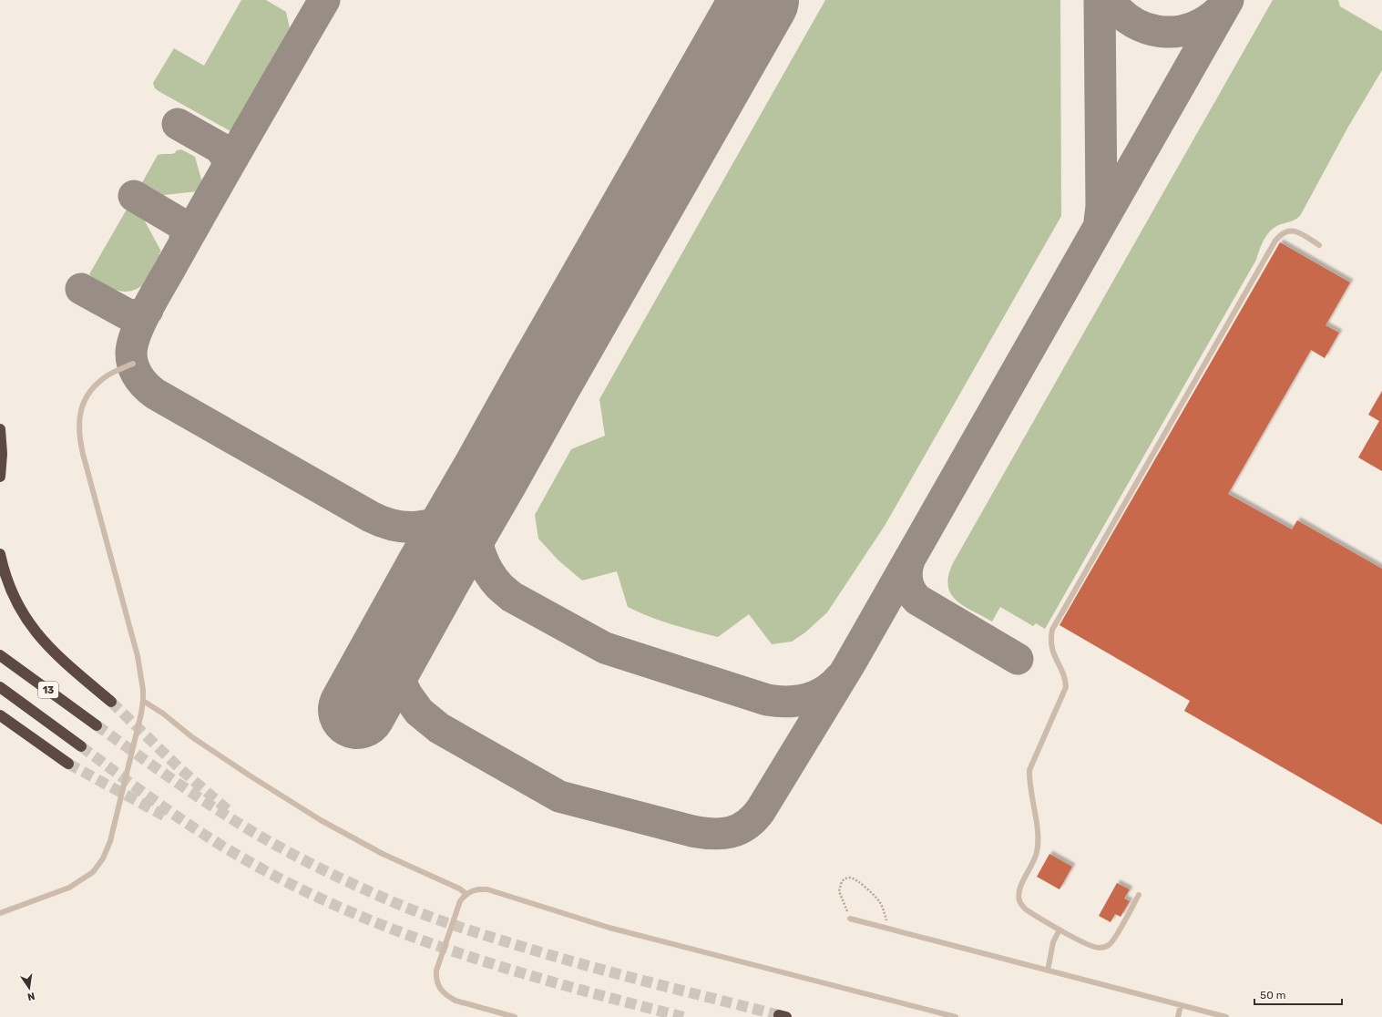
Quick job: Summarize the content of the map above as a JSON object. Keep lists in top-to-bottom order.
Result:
{
  "streets": {
    "highway": ["13"]
  },
  "scale_bar": "50 m",
  "north": "bottom"
}
